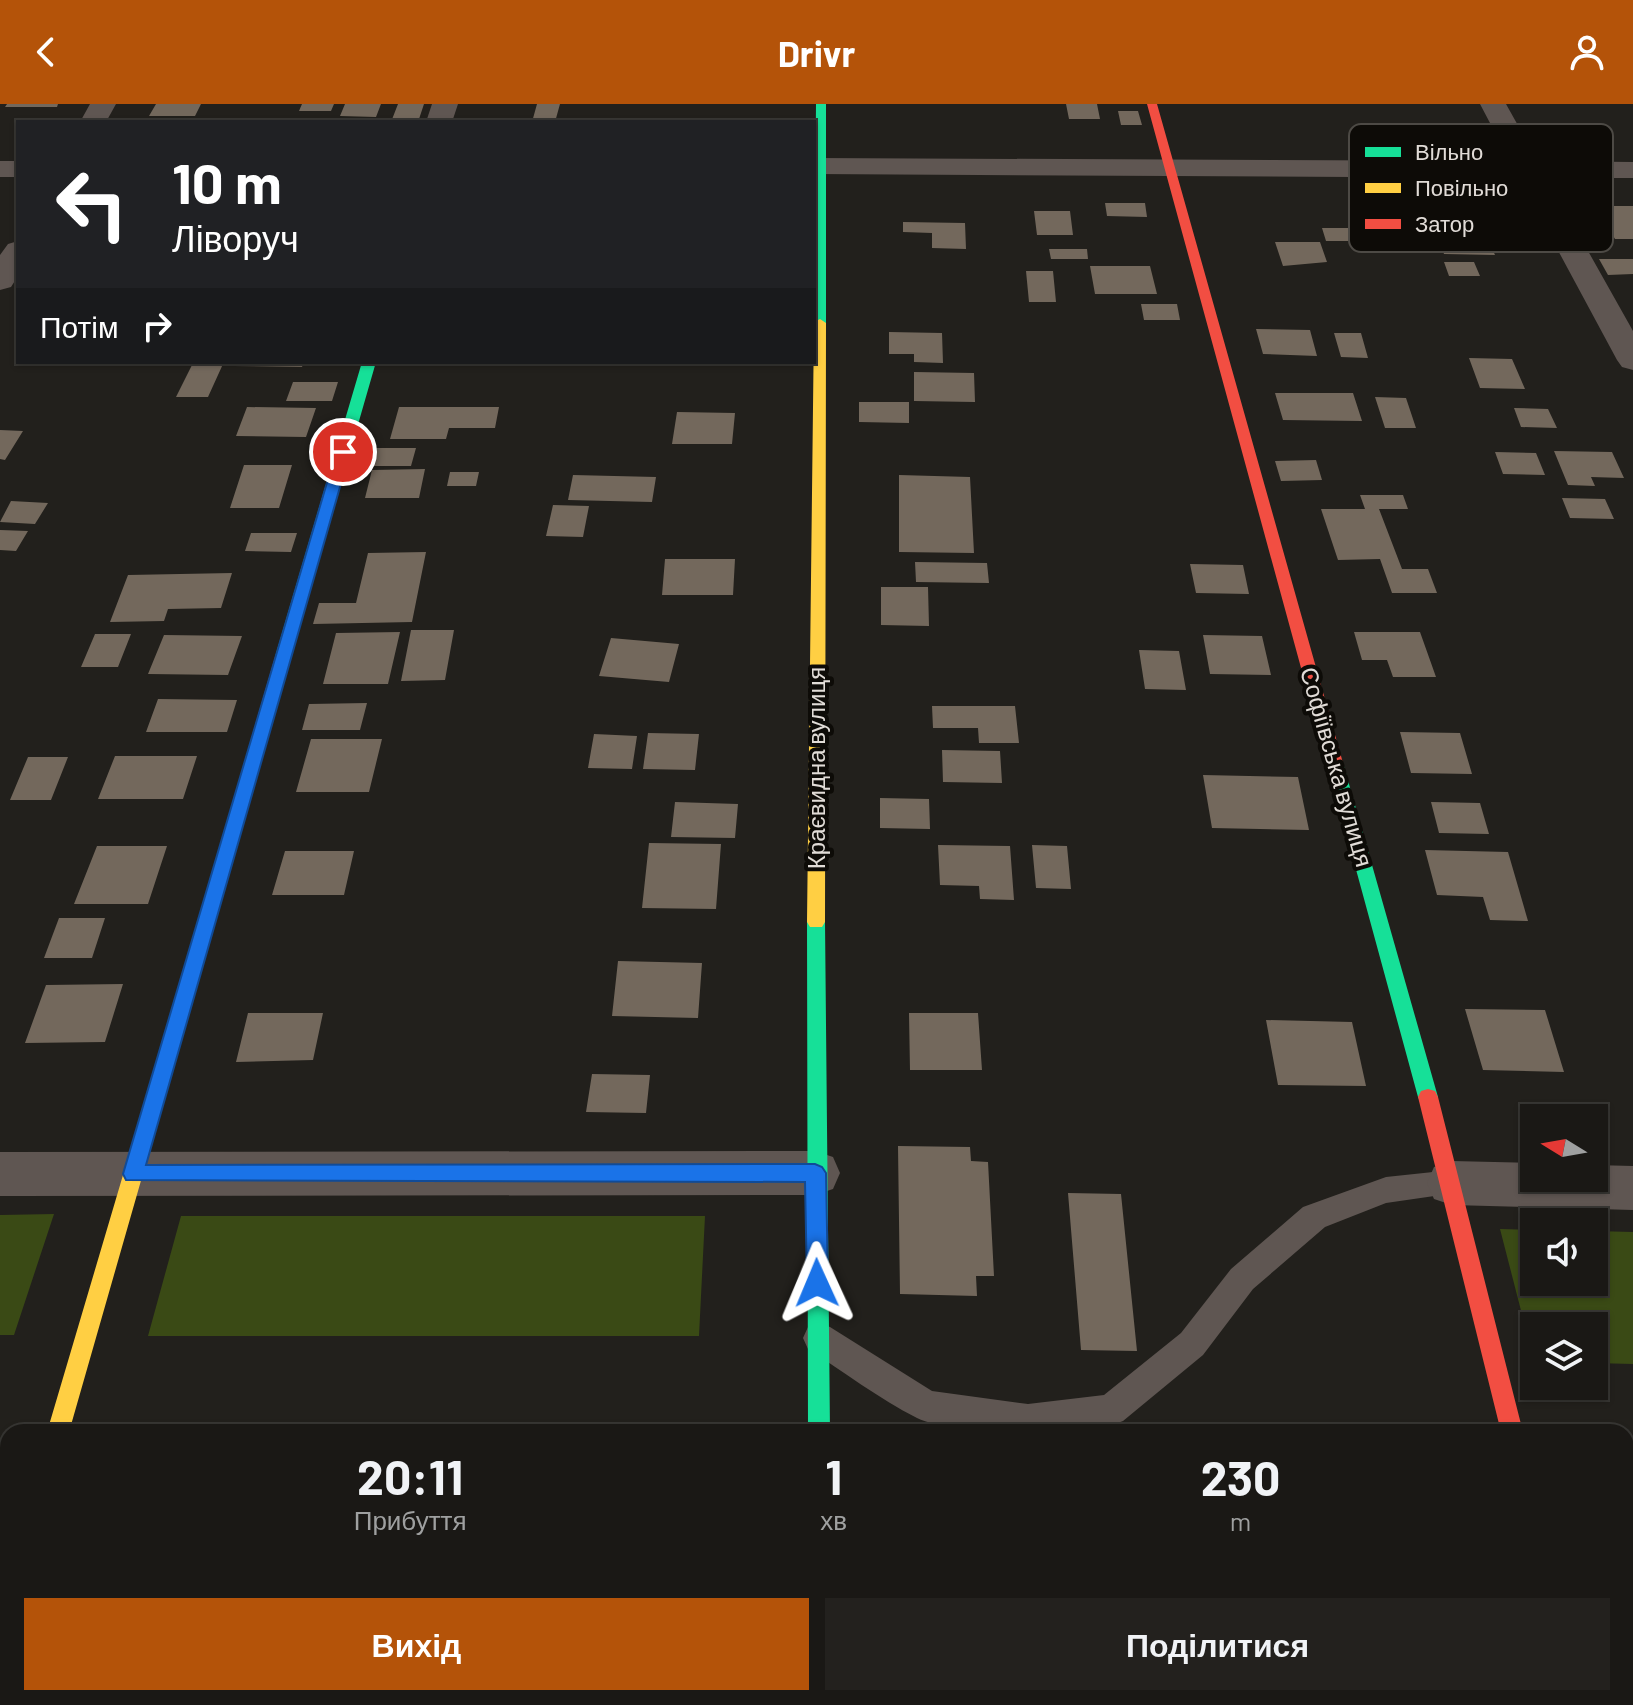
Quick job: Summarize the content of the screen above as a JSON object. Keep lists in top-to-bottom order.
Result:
{
  "streets": {
    "street": ["Софіївська вулиця", "Краєвидна вулиця"]
  },
  "legend": ["Вільно", "Повільно", "Затор"],
  "north": "left",
  "page": {
    "header": "Drivr",
    "turn": ["10 m", "Ліворуч"],
    "then": "Потім",
    "eta": [
      "20:11",
      "Прибуття",
      "1",
      "хв",
      "230",
      "m"
    ],
    "buttons": ["Вихід", "Поділитися"]
  }
}
